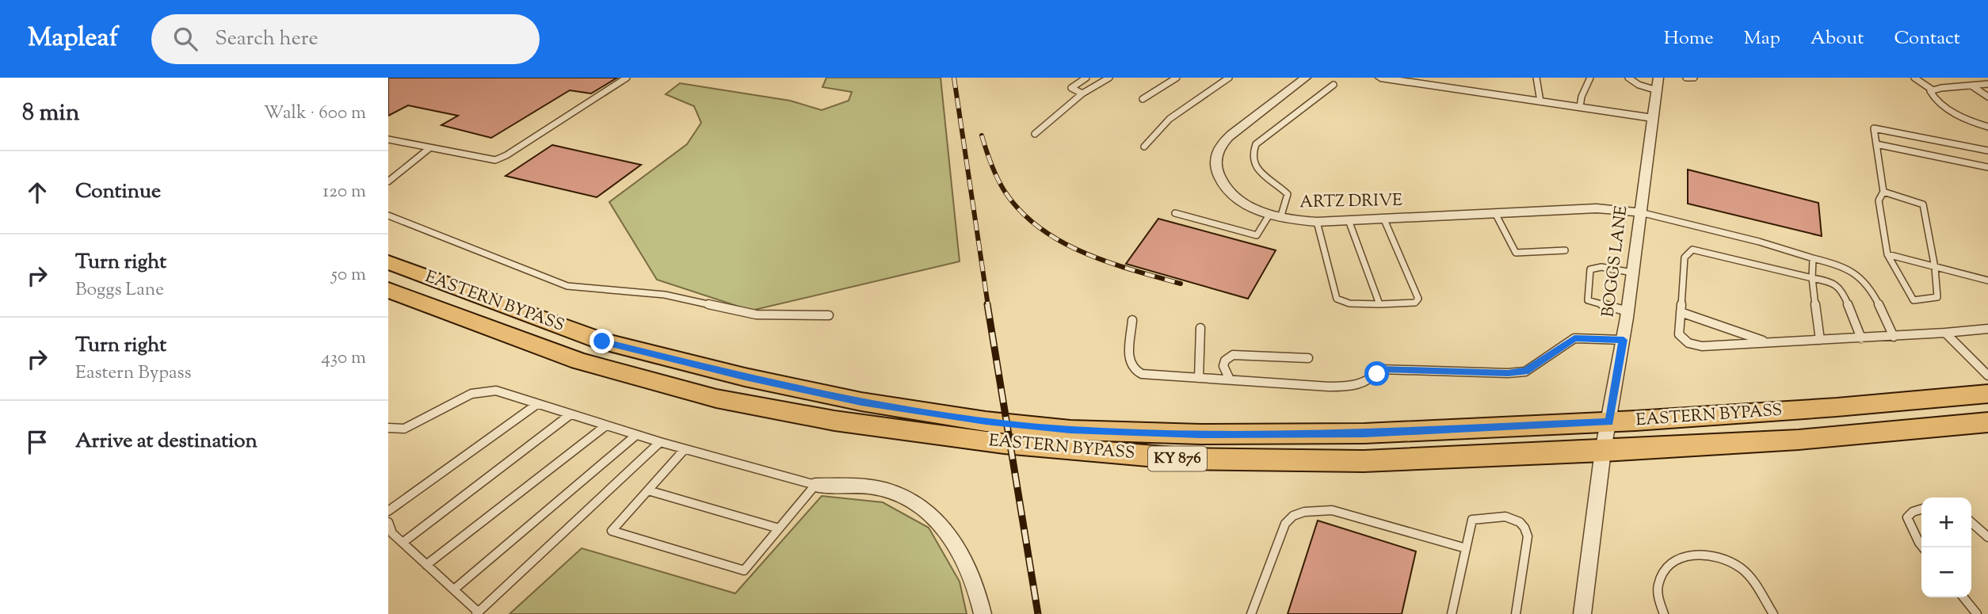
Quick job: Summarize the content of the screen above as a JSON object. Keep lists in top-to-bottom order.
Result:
{
  "streets": {
    "main road": ["EASTERN BYPASS", "KY 876"],
    "street": ["ARTZ DRIVE", "BOGGS LANE"]
  },
  "crossings": [
    ["ARTZ DRIVE", "BOGGS LANE"],
    ["BOGGS LANE", "EASTERN BYPASS"]
  ],
  "page": {
    "header": "Mapleaf",
    "search": "Search here",
    "nav": [
      "Home",
      "Map",
      "About",
      "Contact"
    ],
    "heading": ["8 min", "Walk · 600 m"],
    "list": [
      ["Continue", "120 m"],
      ["Turn right", "Boggs Lane", "50 m"],
      ["Turn right", "Eastern Bypass", "430 m"],
      "Arrive at destination"
    ],
    "map_buttons": ["+", "−"]
  }
}
